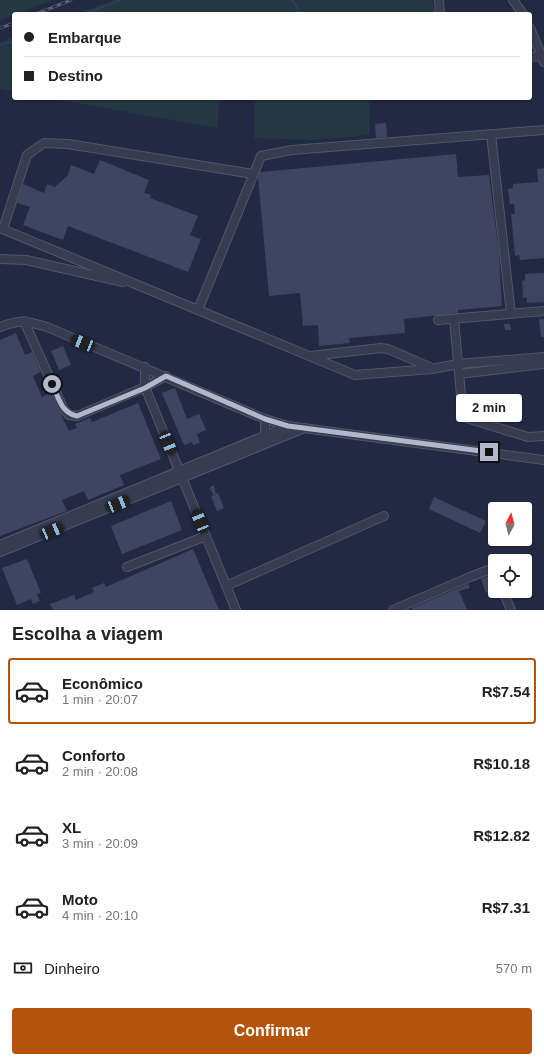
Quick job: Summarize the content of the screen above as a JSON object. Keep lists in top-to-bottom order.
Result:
{
  "north": "top",
  "page": {
    "banner": ["Embarque", "Destino"],
    "bubble": "2 min",
    "heading": "Escolha a viagem",
    "list": [
      {
        "name": "Econômico",
        "note": "1 min · 20:07",
        "value": "R$7.54"
      },
      {
        "name": "Conforto",
        "note": "2 min · 20:08",
        "value": "R$10.18"
      },
      {
        "name": "XL",
        "note": "3 min · 20:09",
        "value": "R$12.82"
      },
      {
        "name": "Moto",
        "note": "4 min · 20:10",
        "value": "R$7.31"
      }
    ],
    "pay": ["Dinheiro", "570 m"],
    "buttons": "Confirmar"
  }
}
